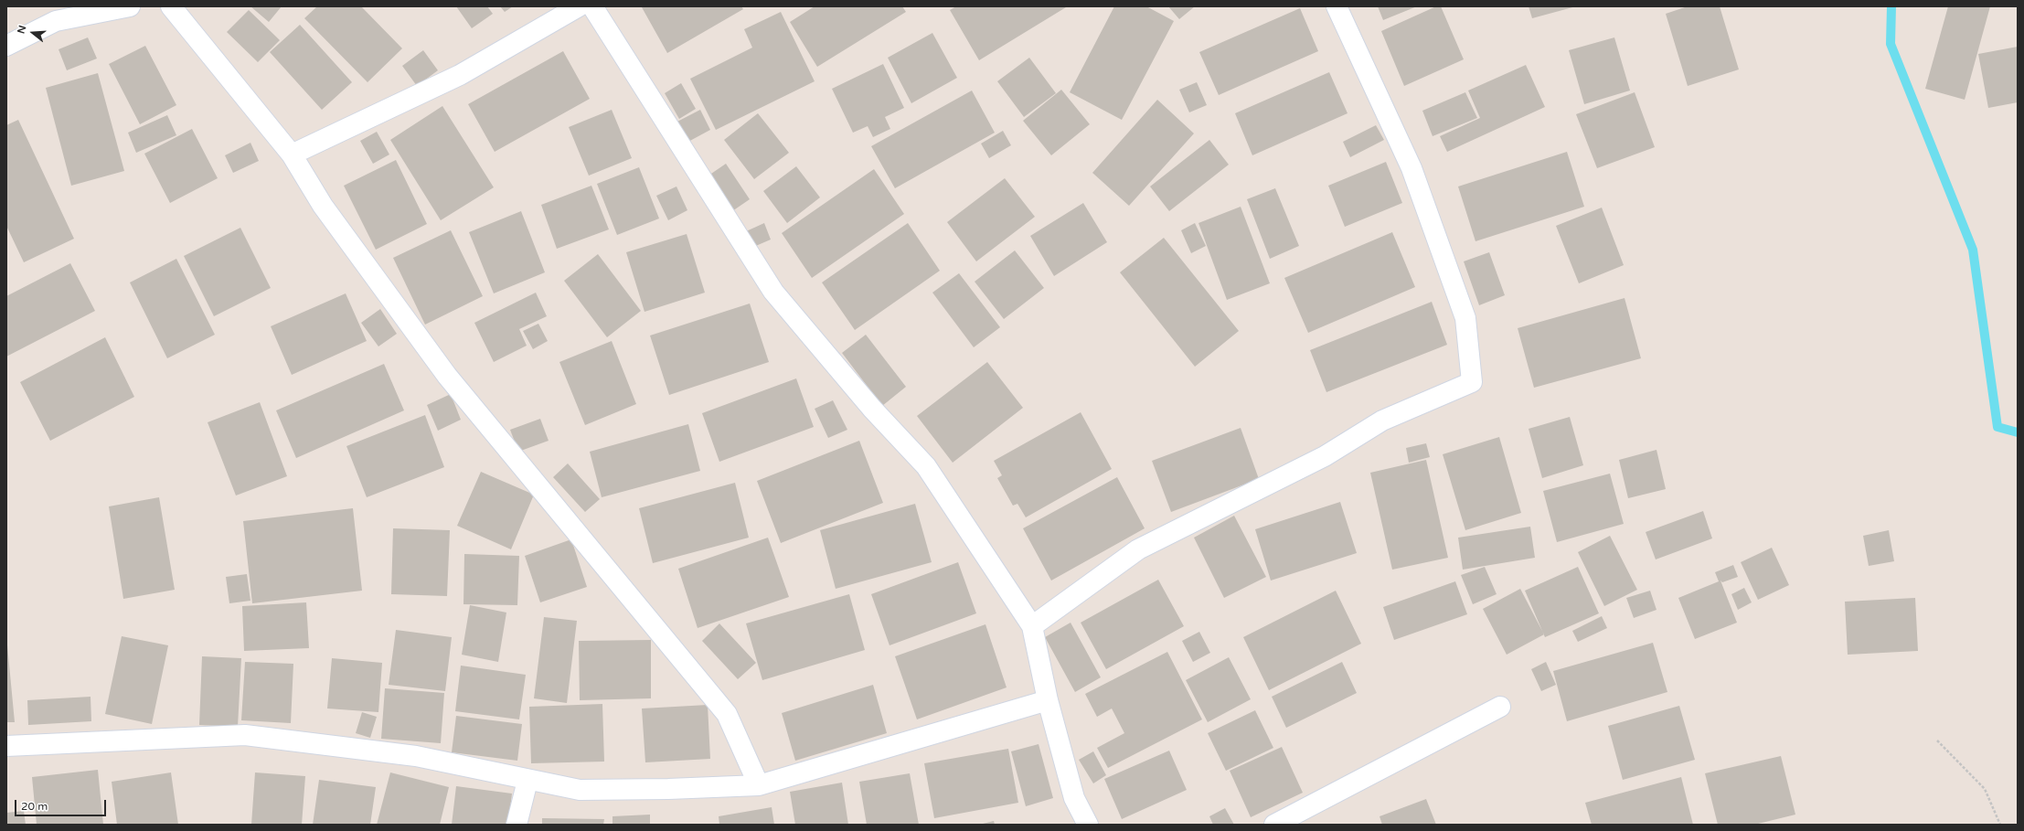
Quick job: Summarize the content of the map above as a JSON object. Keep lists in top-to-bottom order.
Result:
{
  "scale_bar": "20 m",
  "north": "left"
}
